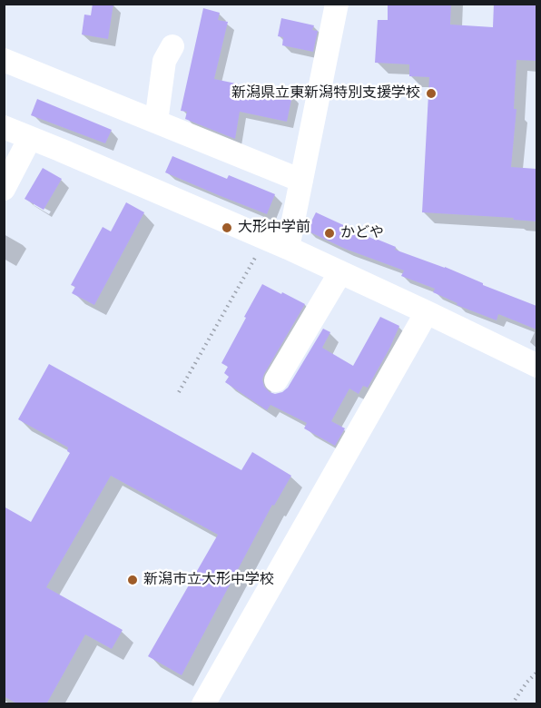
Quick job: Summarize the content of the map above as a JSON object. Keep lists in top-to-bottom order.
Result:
{
  "places": [
    "新潟県立東新潟特別支援学校",
    "大形中学前",
    "かどや",
    "新潟市立大形中学校"
  ]
}
